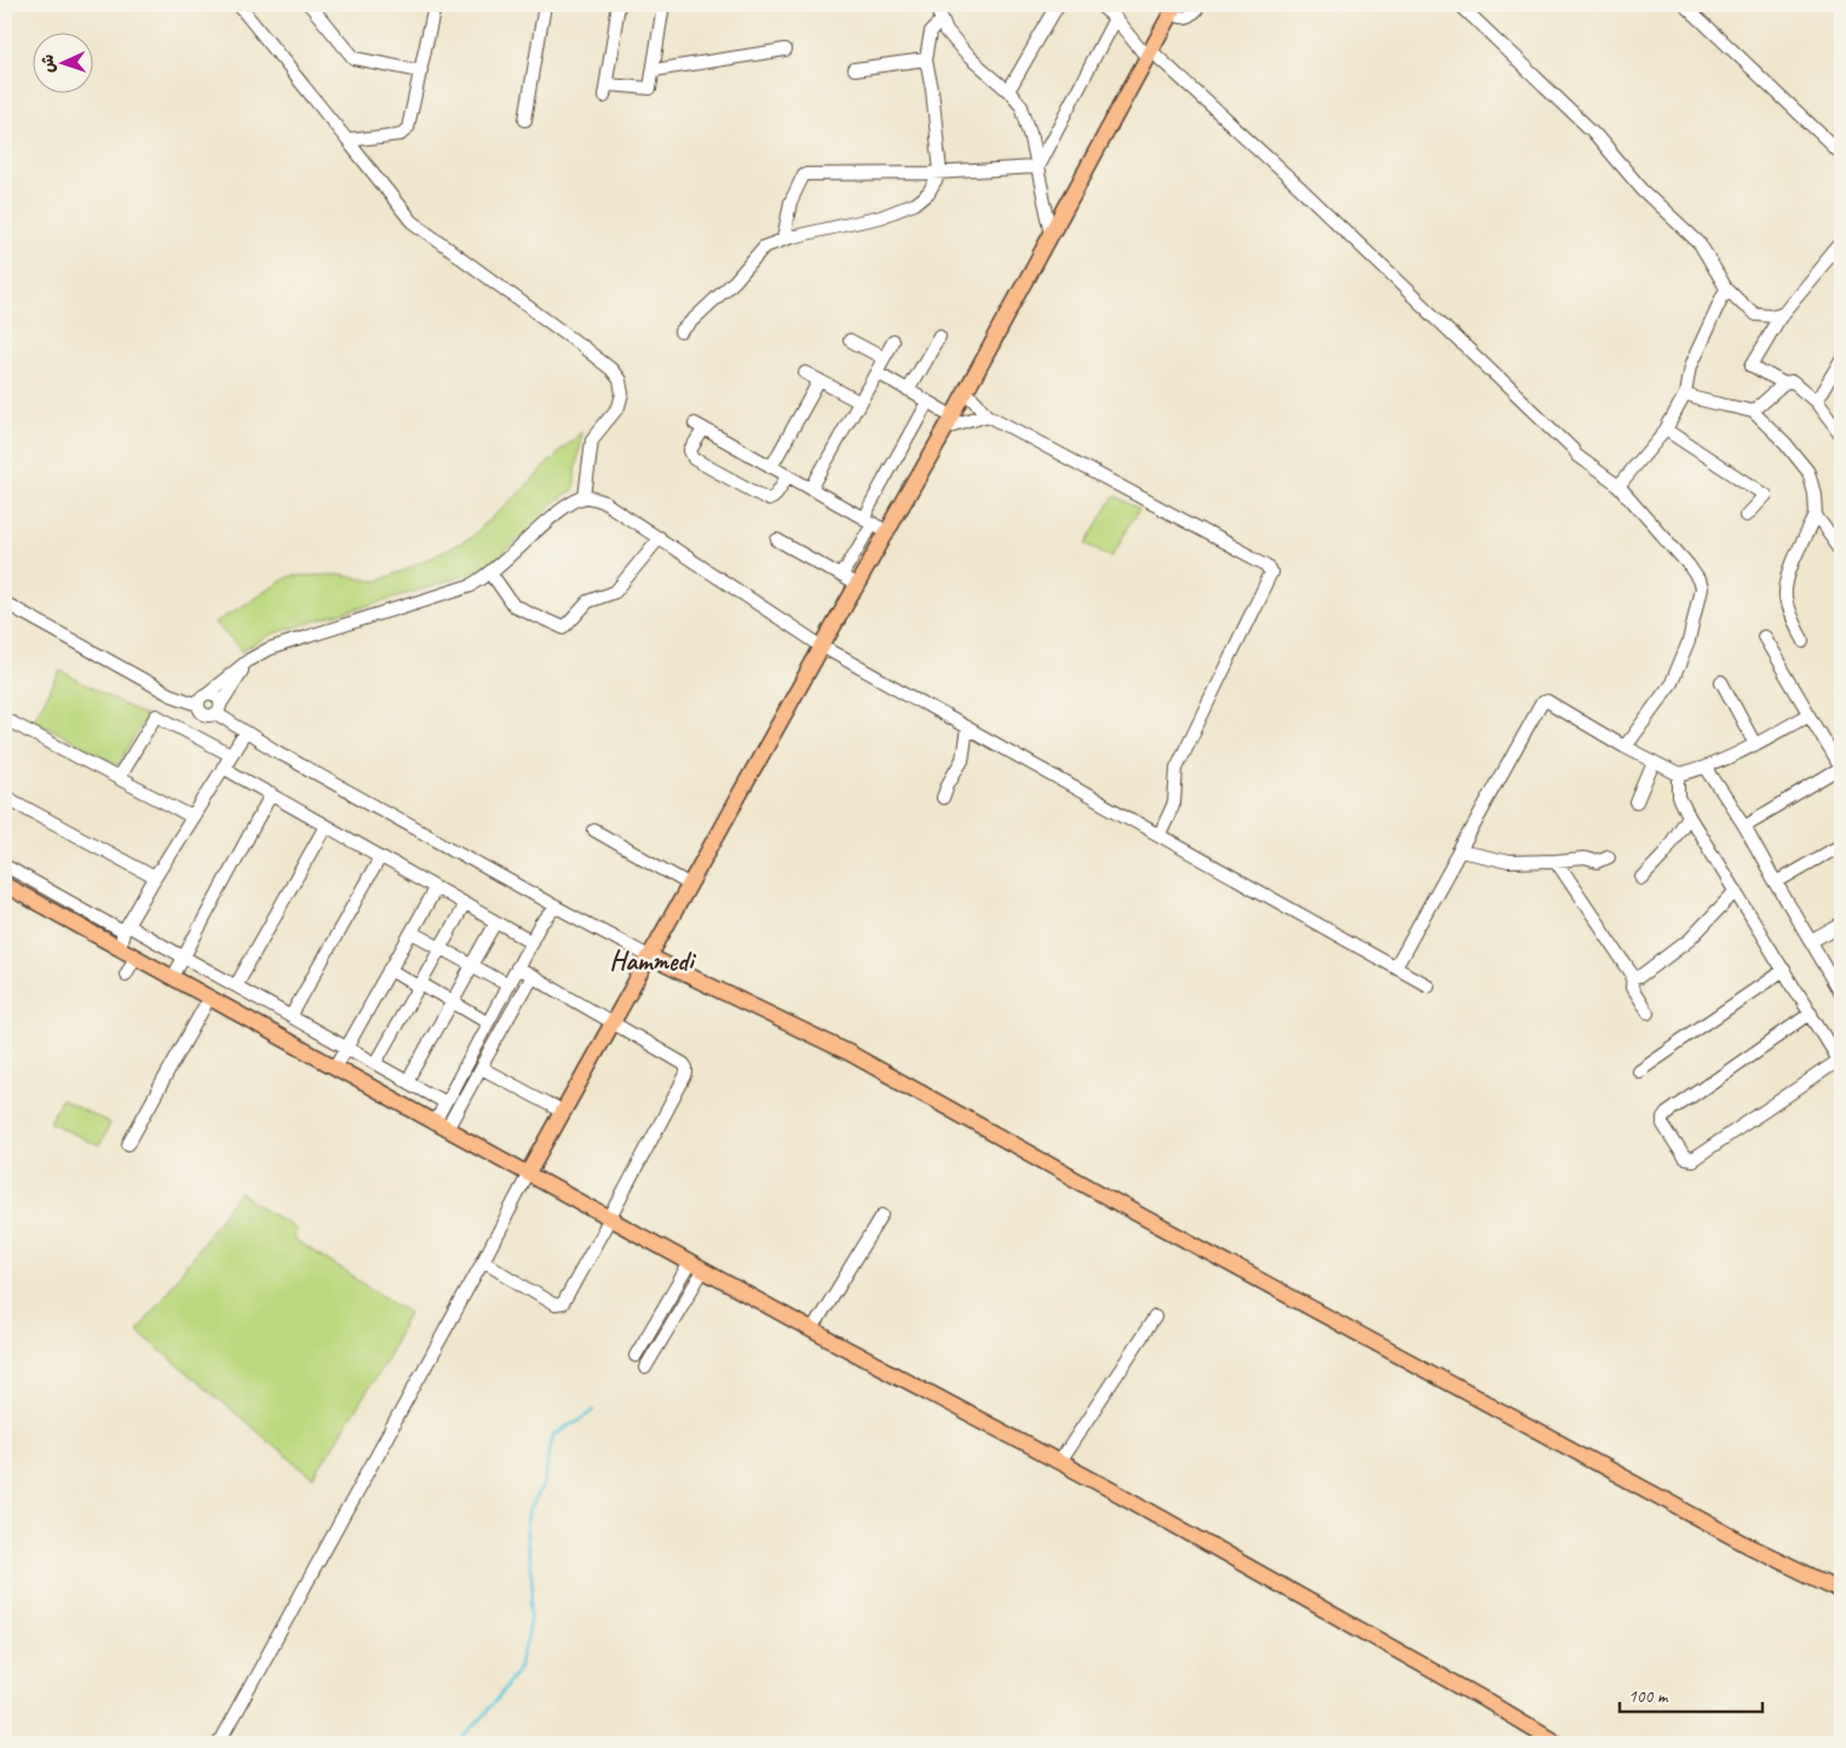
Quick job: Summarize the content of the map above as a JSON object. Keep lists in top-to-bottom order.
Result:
{
  "districts": ["Hammedi"],
  "scale_bar": "100 m",
  "north": "left"
}
